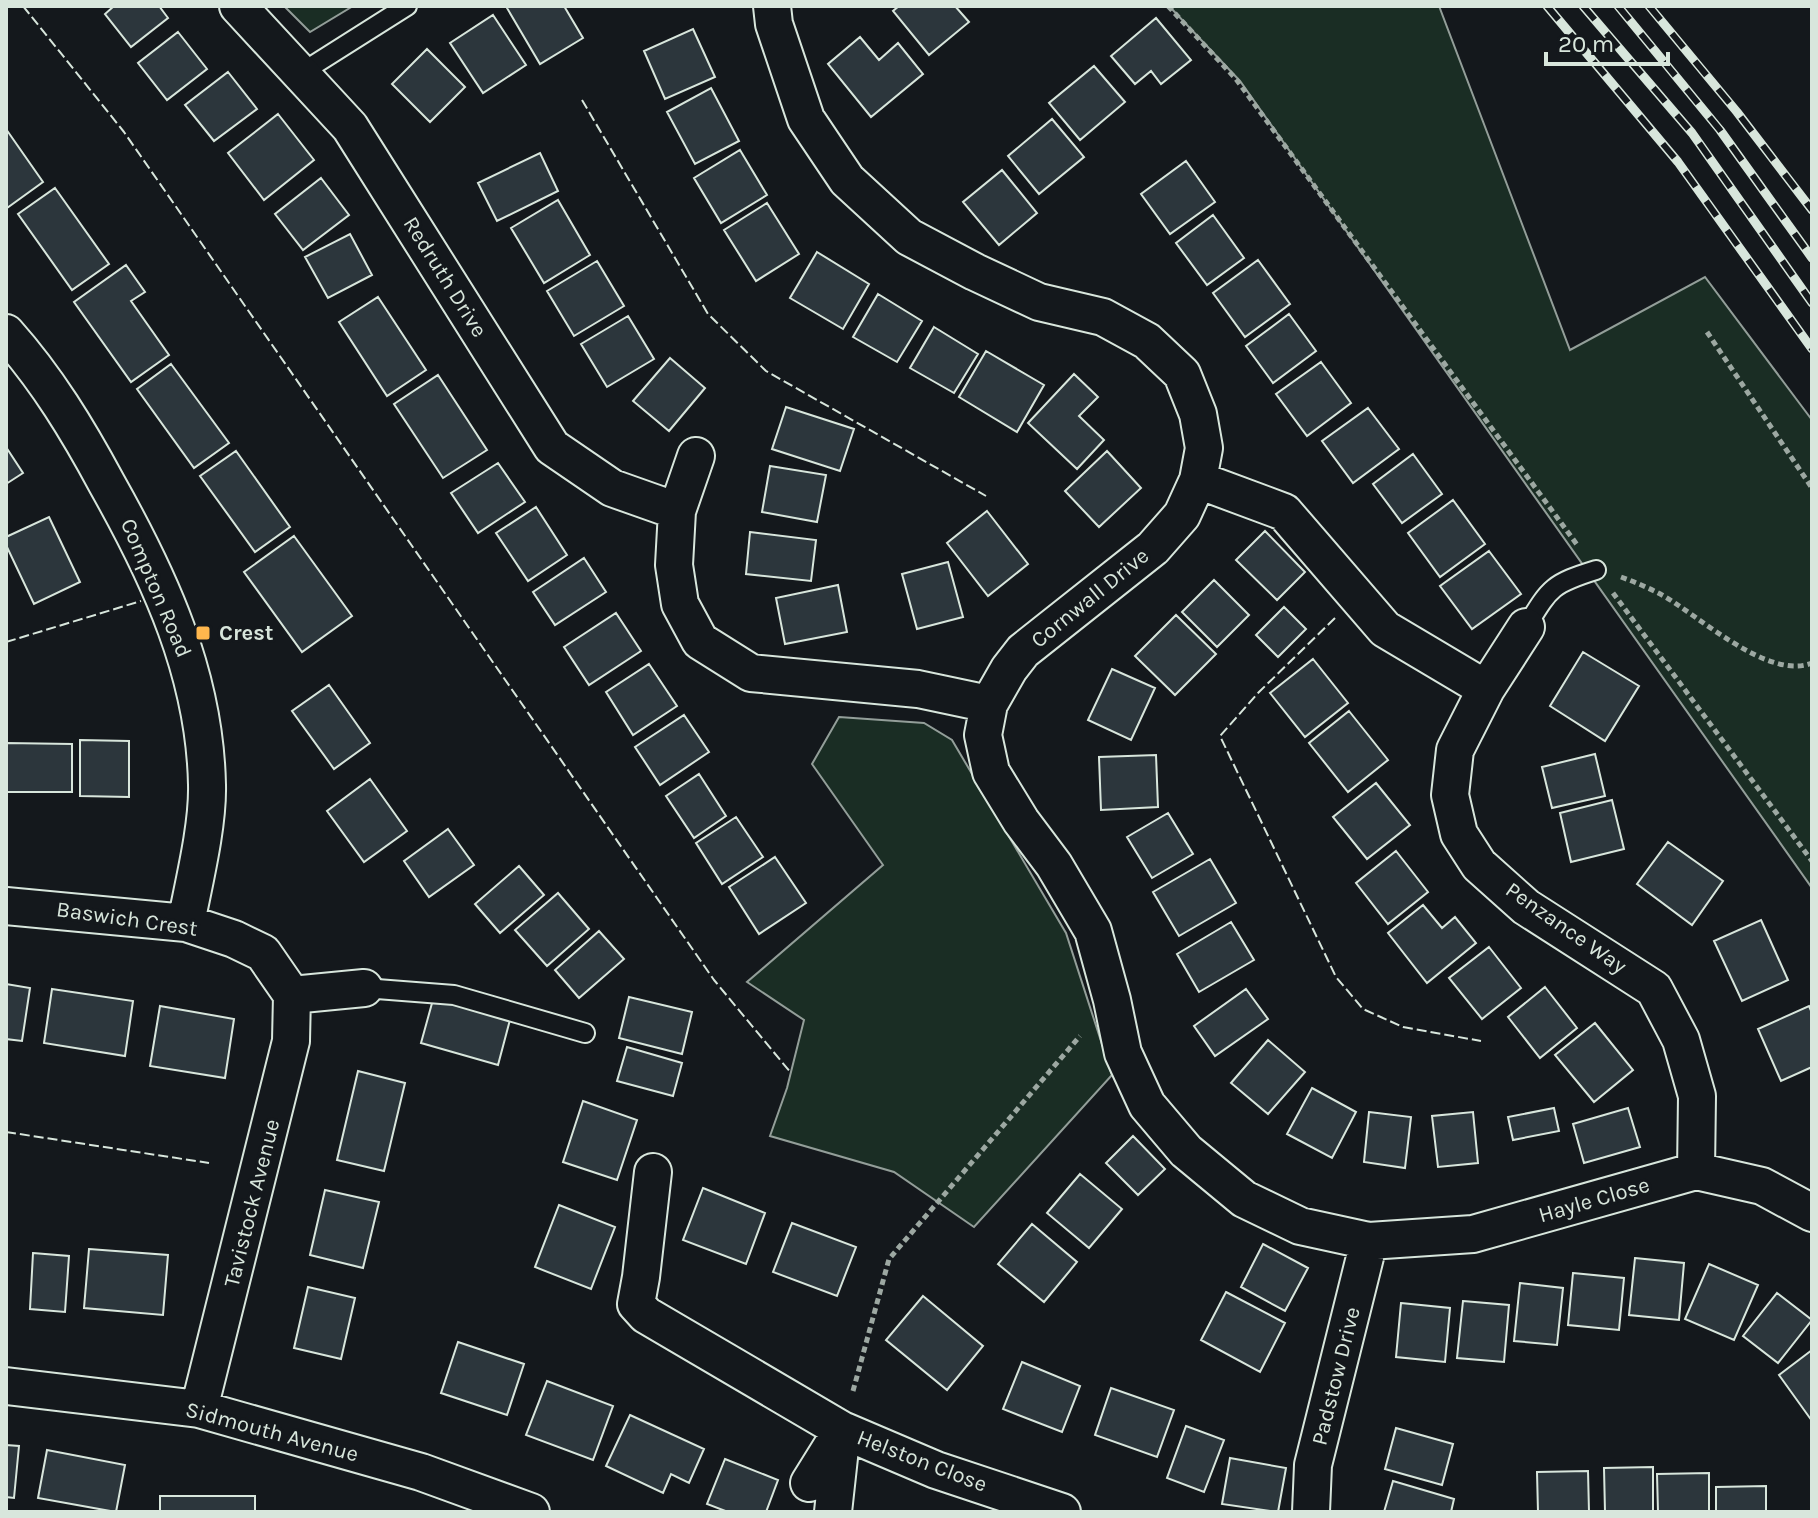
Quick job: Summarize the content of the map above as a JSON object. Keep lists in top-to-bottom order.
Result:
{
  "streets": {
    "street": [
      "Redruth Drive",
      "Compton Road",
      "Cornwall Drive",
      "Baswich Crest",
      "Penzance Way",
      "Hayle Close",
      "Tavistock Avenue",
      "Padstow Drive",
      "Sidmouth Avenue",
      "Helston Close"
    ]
  },
  "crossings": [
    ["Compton Road", "Baswich Crest"],
    ["Cornwall Drive", "Hayle Close"],
    ["Cornwall Drive", "Padstow Drive"],
    ["Baswich Crest", "Tavistock Avenue"],
    ["Penzance Way", "Hayle Close"],
    ["Hayle Close", "Padstow Drive"],
    ["Tavistock Avenue", "Sidmouth Avenue"]
  ],
  "places": {
    "transit": ["Crest"]
  },
  "scale_bar": "20 m"
}
